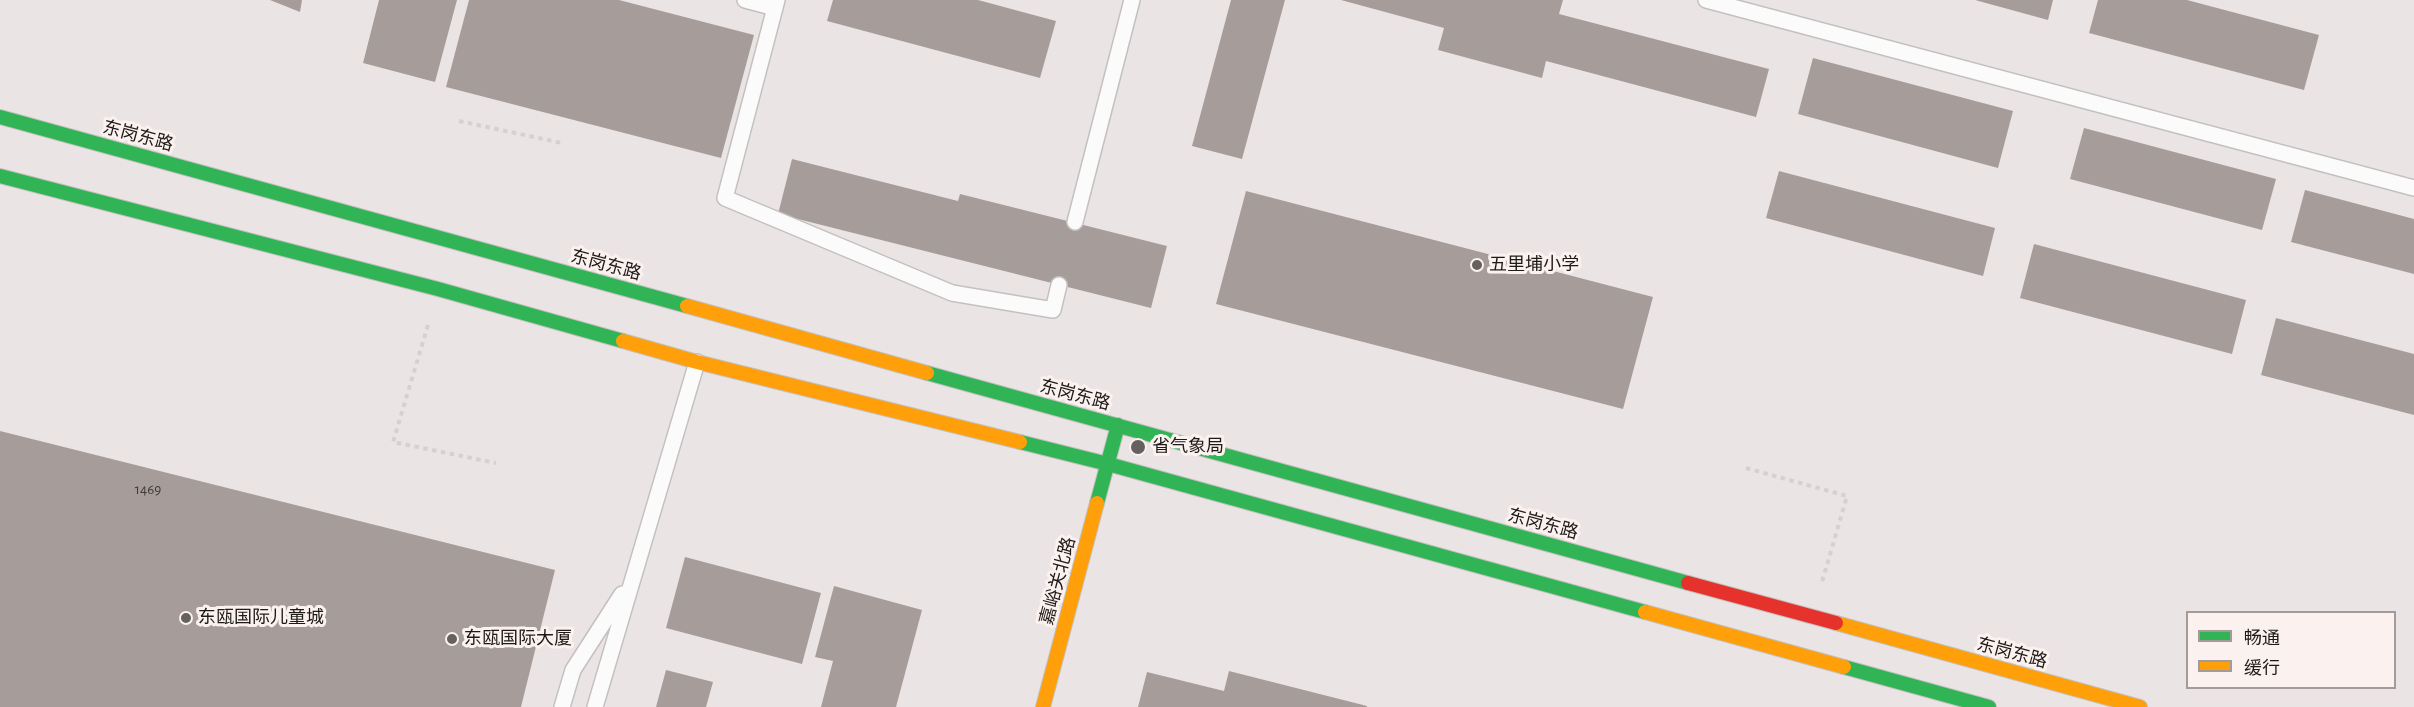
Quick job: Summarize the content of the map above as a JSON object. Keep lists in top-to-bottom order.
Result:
{
  "streets": {
    "main road": ["东岗东路", "嘉峪关北路"]
  },
  "crossings": [
    ["东岗东路", "嘉峪关北路"]
  ],
  "places": [
    "五里埔小学",
    "省气象局",
    "东瓯国际儿童城",
    "东瓯国际大厦"
  ],
  "house_numbers": ["1469"],
  "legend": ["畅通", "缓行"]
}
